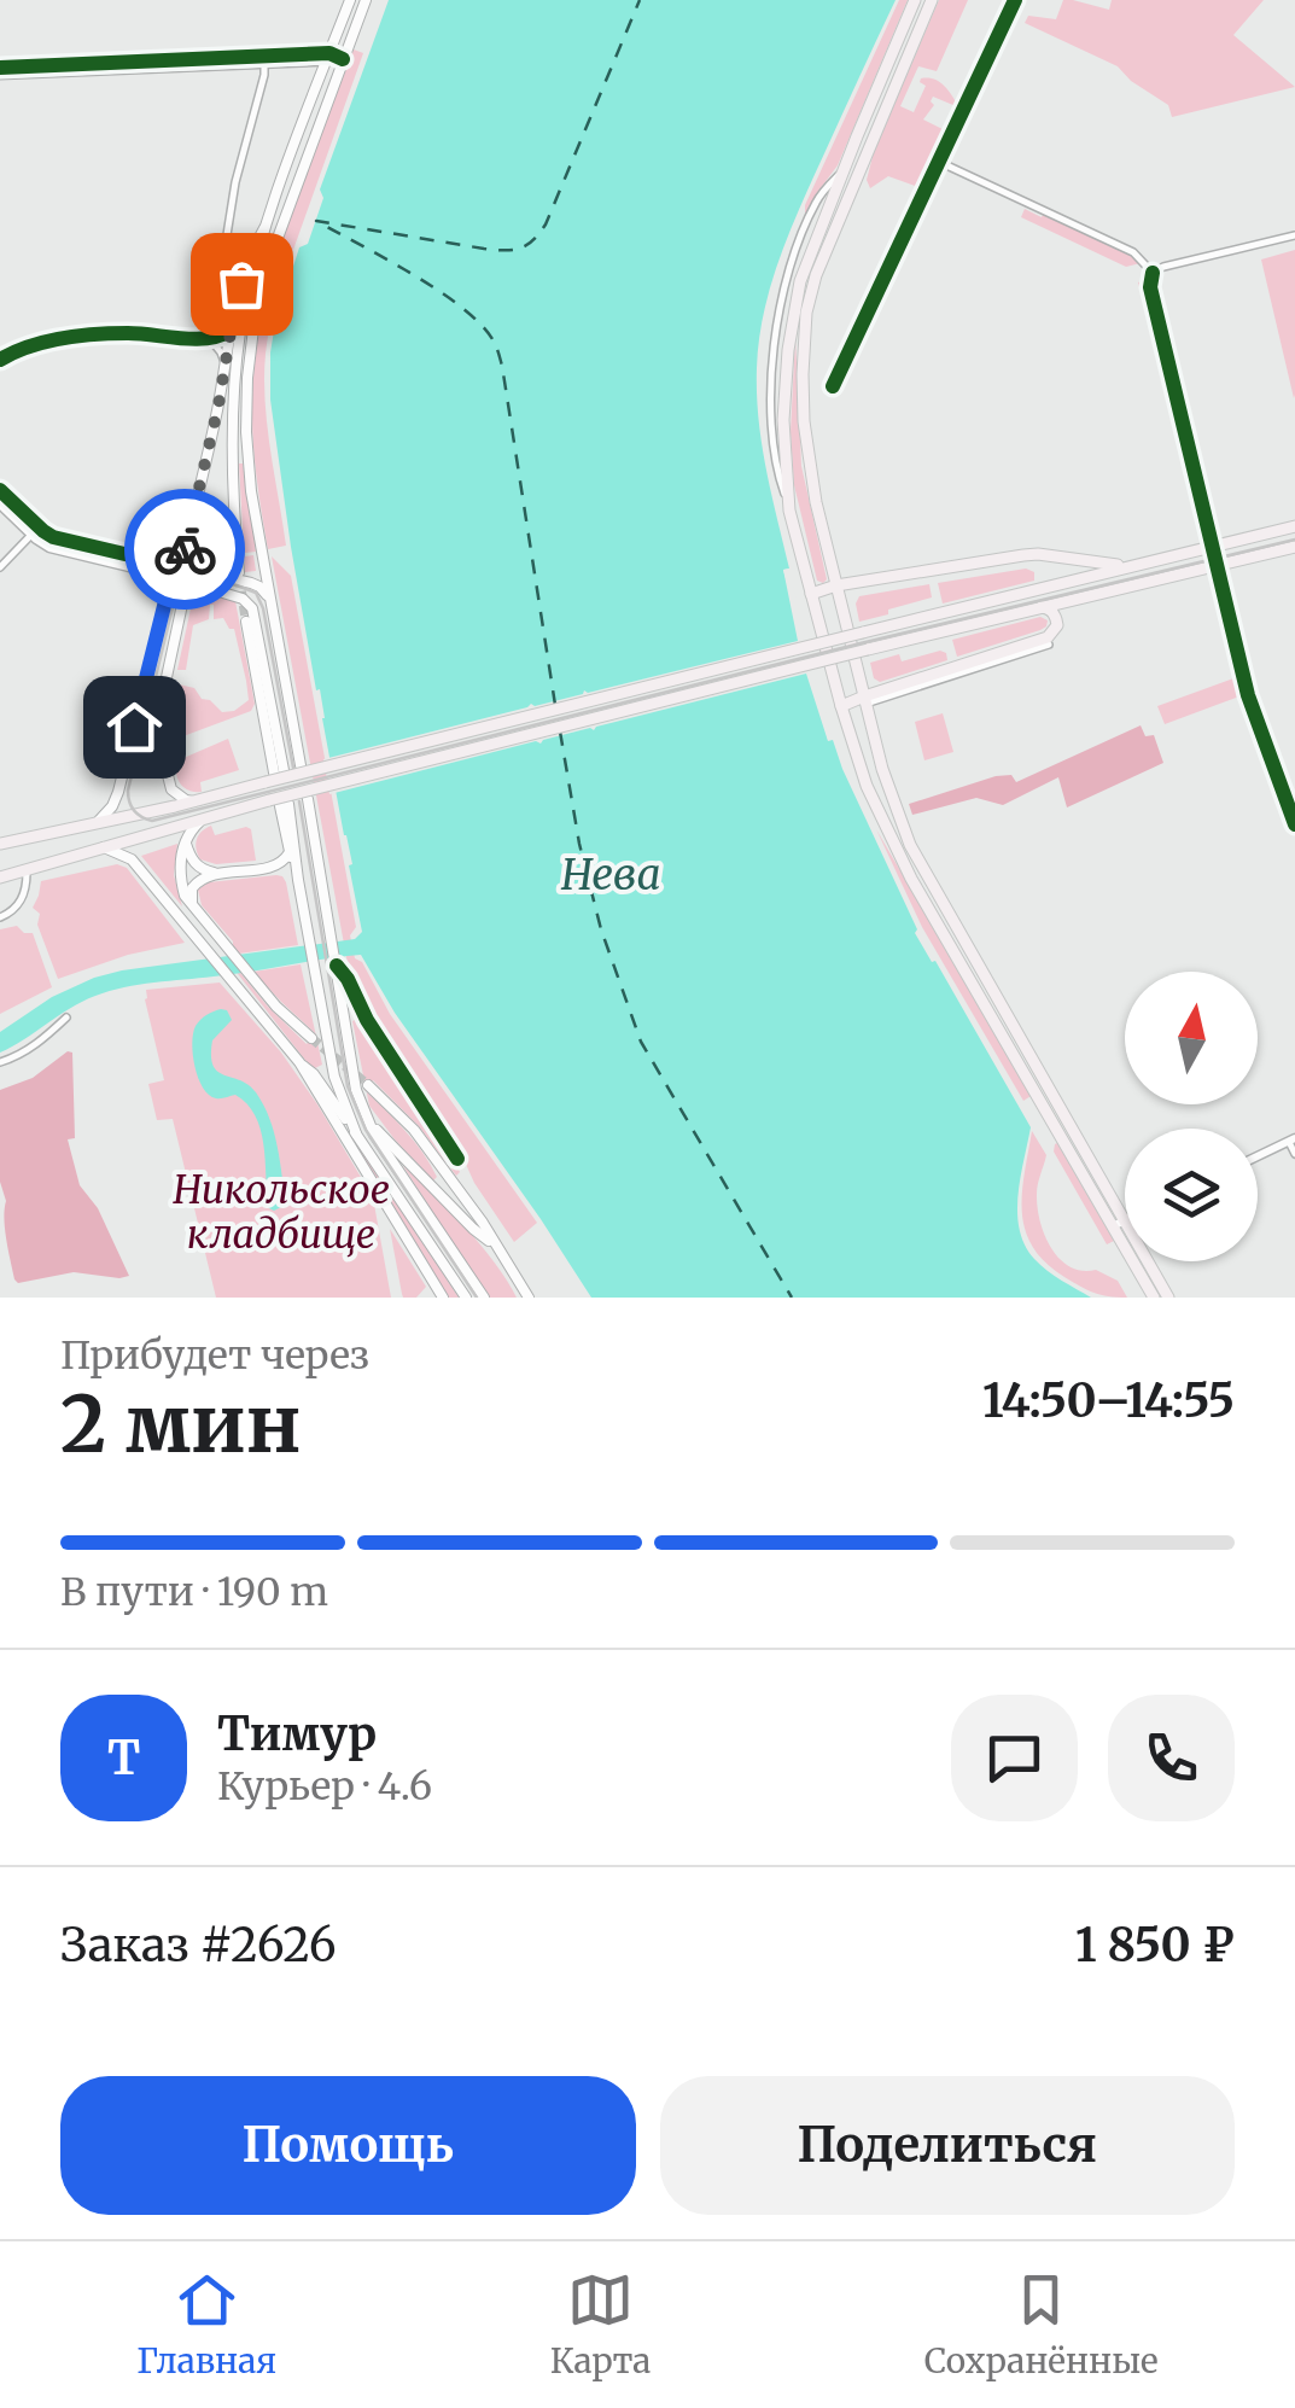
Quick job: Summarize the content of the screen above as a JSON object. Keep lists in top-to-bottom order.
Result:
{
  "water": ["Нева"],
  "parks": ["Никольское кладбище"],
  "north": "top",
  "page": {
    "heading": ["2 мин", "Прибудет через", "14:50–14:55"],
    "panel": [
      "Тимур",
      "Курьер · 4.6",
      "Заказ #2626",
      "1 850 ₽"
    ],
    "bar": "В пути · 190 m",
    "round": "Т",
    "buttons": ["Помощь", "Поделиться"],
    "tabs": ["Главная", "Карта", "Сохранённые"]
  }
}
